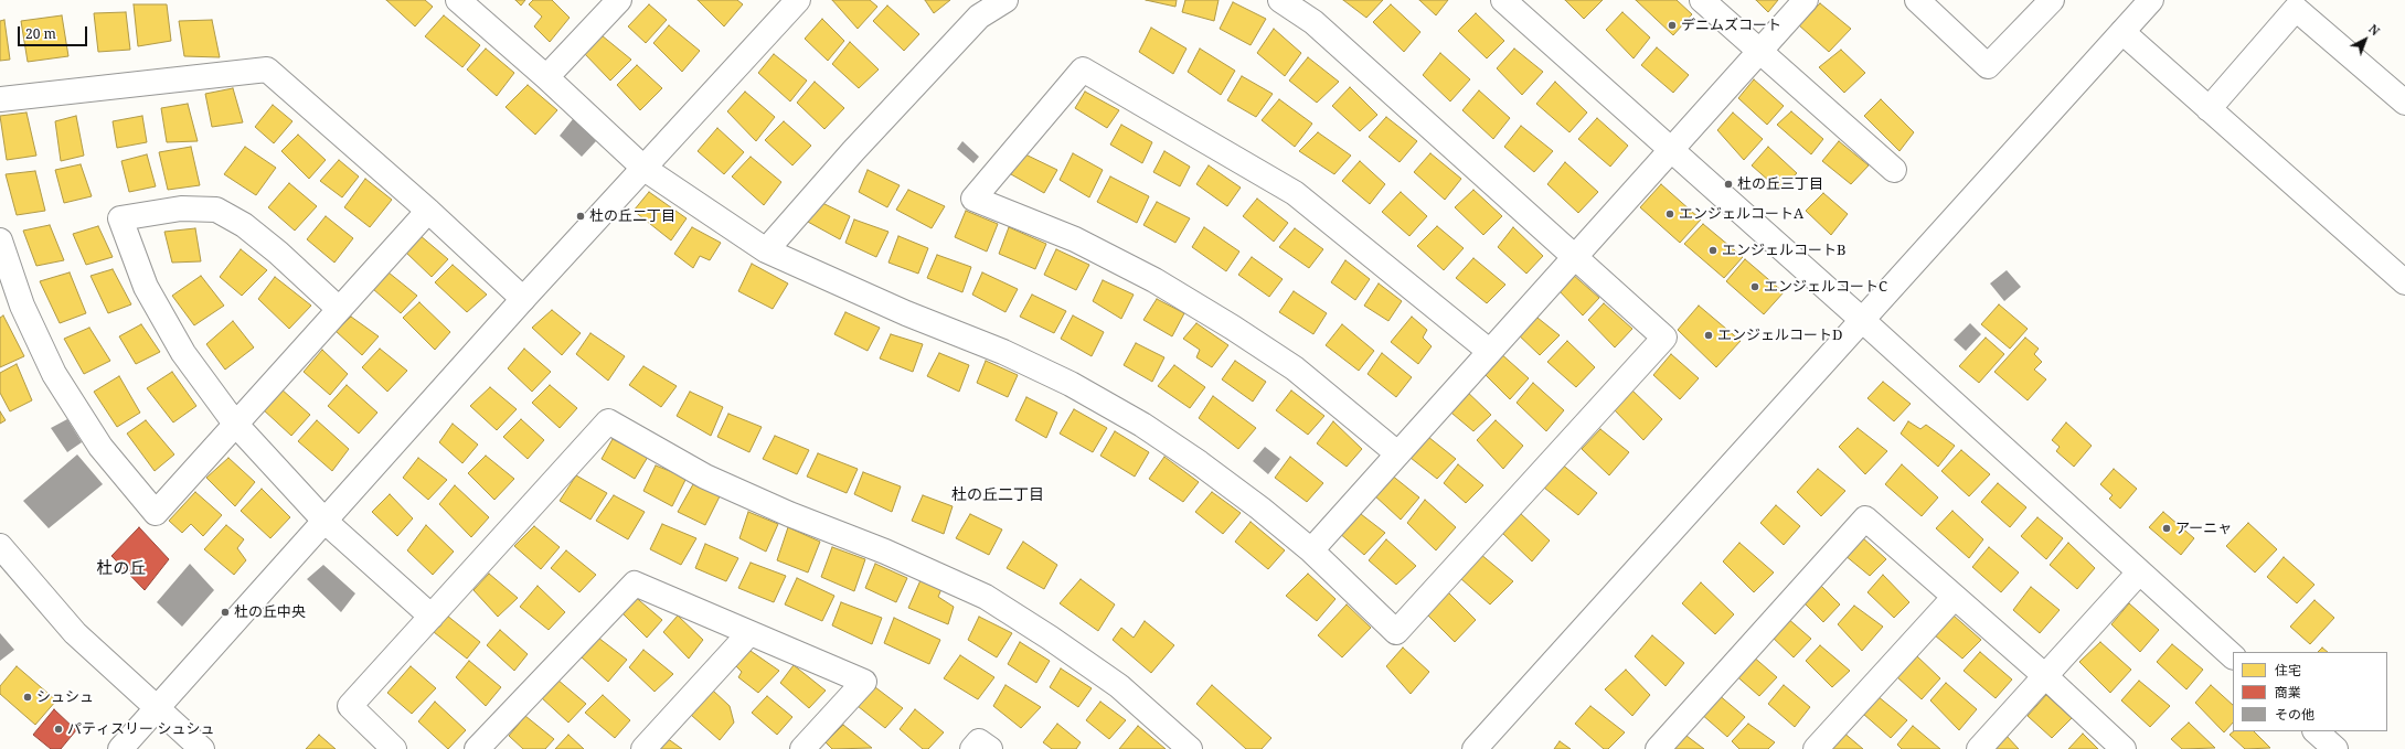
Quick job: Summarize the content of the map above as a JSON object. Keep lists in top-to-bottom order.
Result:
{
  "districts": ["杜の丘二丁目", "杜の丘"],
  "places": [
    "デニムズコート",
    "杜の丘三丁目",
    "エンジェルコートA",
    "杜の丘二丁目",
    "エンジェルコートB",
    "エンジェルコートC",
    "エンジェルコートD",
    "アーニャ",
    "杜の丘中央",
    "シュシュ",
    "パティスリー シュシュ"
  ],
  "legend": ["住宅", "商業", "その他"],
  "scale_bar": "20 m",
  "north": "top right"
}
